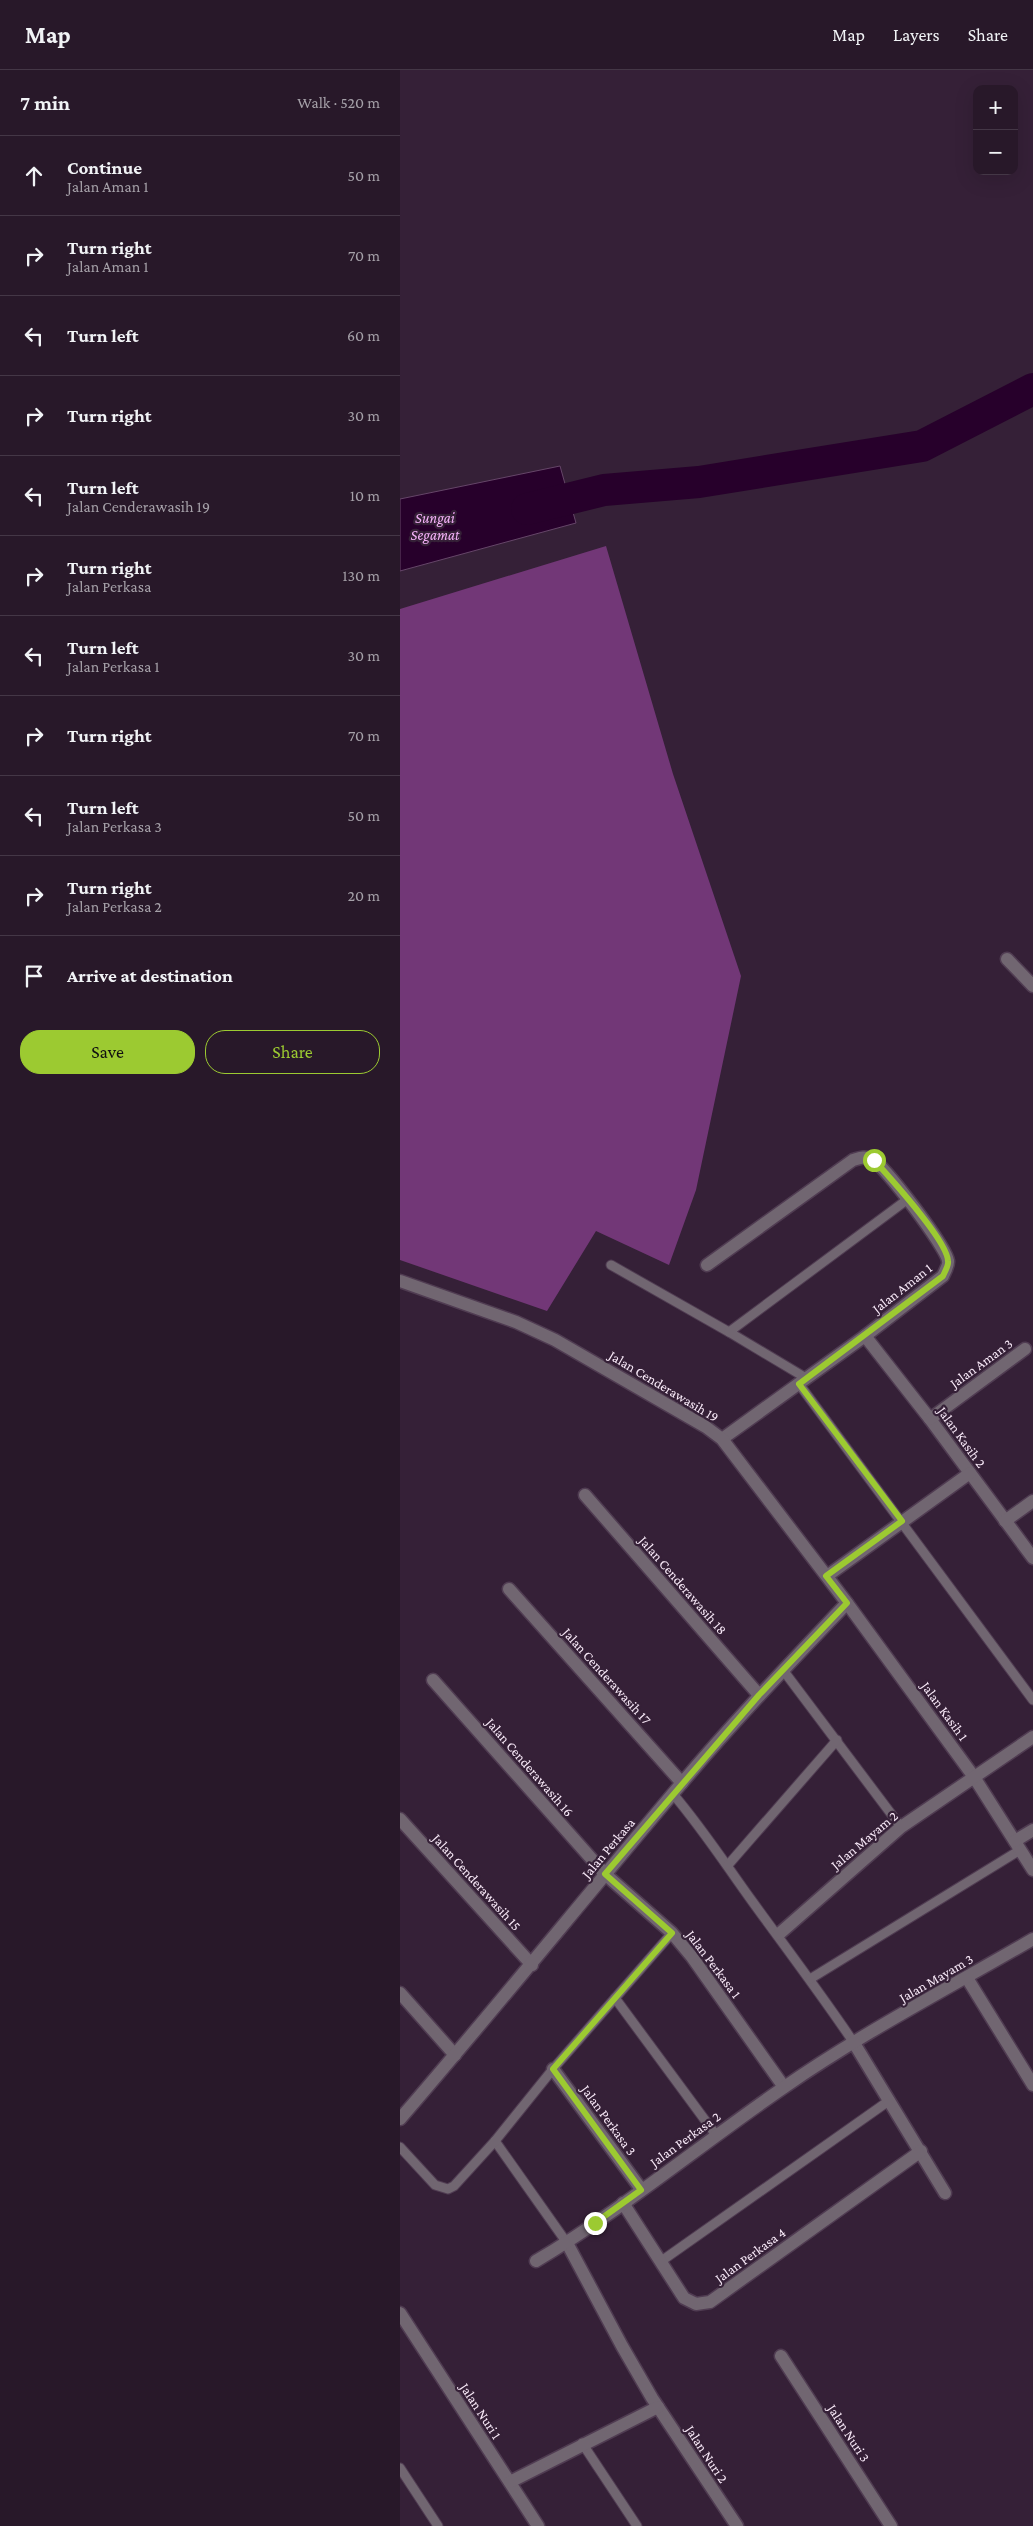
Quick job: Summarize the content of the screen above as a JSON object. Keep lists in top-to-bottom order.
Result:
{
  "streets": {
    "street": [
      "Jalan Aman 1",
      "Jalan Aman 3",
      "Jalan Cenderawasih 19",
      "Jalan Kasih 2",
      "Jalan Cenderawasih 18",
      "Jalan Cenderawasih 17",
      "Jalan Kasih 1",
      "Jalan Cenderawasih 16",
      "Jalan Mayam 2",
      "Jalan Perkasa",
      "Jalan Cenderawasih 15",
      "Jalan Perkasa 1",
      "Jalan Mayam 3",
      "Jalan Perkasa 3",
      "Jalan Perkasa 2",
      "Jalan Perkasa 4",
      "Jalan Nuri 1",
      "Jalan Nuri 3",
      "Jalan Nuri 2"
    ]
  },
  "crossings": [
    ["Jalan Aman 1", "Jalan Cenderawasih 19"],
    ["Jalan Aman 1", "Jalan Kasih 2"],
    ["Jalan Aman 3", "Jalan Kasih 2"],
    ["Jalan Cenderawasih 19", "Jalan Kasih 1"],
    ["Jalan Cenderawasih 19", "Jalan Perkasa"],
    ["Jalan Cenderawasih 18", "Jalan Perkasa"],
    ["Jalan Cenderawasih 17", "Jalan Perkasa"],
    ["Jalan Kasih 1", "Jalan Mayam 2"],
    ["Jalan Kasih 1", "Jalan Perkasa"],
    ["Jalan Cenderawasih 16", "Jalan Perkasa"],
    ["Jalan Cenderawasih 16", "Jalan Perkasa 1"],
    ["Jalan Perkasa", "Jalan Cenderawasih 15"],
    ["Jalan Perkasa", "Jalan Perkasa 1"],
    ["Jalan Perkasa 1", "Jalan Perkasa 2"],
    ["Jalan Mayam 3", "Jalan Perkasa 2"],
    ["Jalan Perkasa 3", "Jalan Perkasa 2"],
    ["Jalan Perkasa 2", "Jalan Perkasa 4"],
    ["Jalan Perkasa 2", "Jalan Nuri 2"]
  ],
  "water": ["Sungai Segamat"],
  "page": {
    "header": "Map",
    "nav": ["Map", "Layers", "Share"],
    "heading": ["7 min", "Walk · 520 m"],
    "map_buttons": ["+", "−"],
    "list": [
      ["Continue", "Jalan Aman 1", "50 m"],
      ["Turn right", "Jalan Aman 1", "70 m"],
      ["Turn left", "60 m"],
      ["Turn right", "30 m"],
      ["Turn left", "Jalan Cenderawasih 19", "10 m"],
      ["Turn right", "Jalan Perkasa", "130 m"],
      ["Turn left", "Jalan Perkasa 1", "30 m"],
      ["Turn right", "70 m"],
      ["Turn left", "Jalan Perkasa 3", "50 m"],
      ["Turn right", "Jalan Perkasa 2", "20 m"],
      "Arrive at destination"
    ],
    "buttons": ["Save", "Share"]
  }
}
